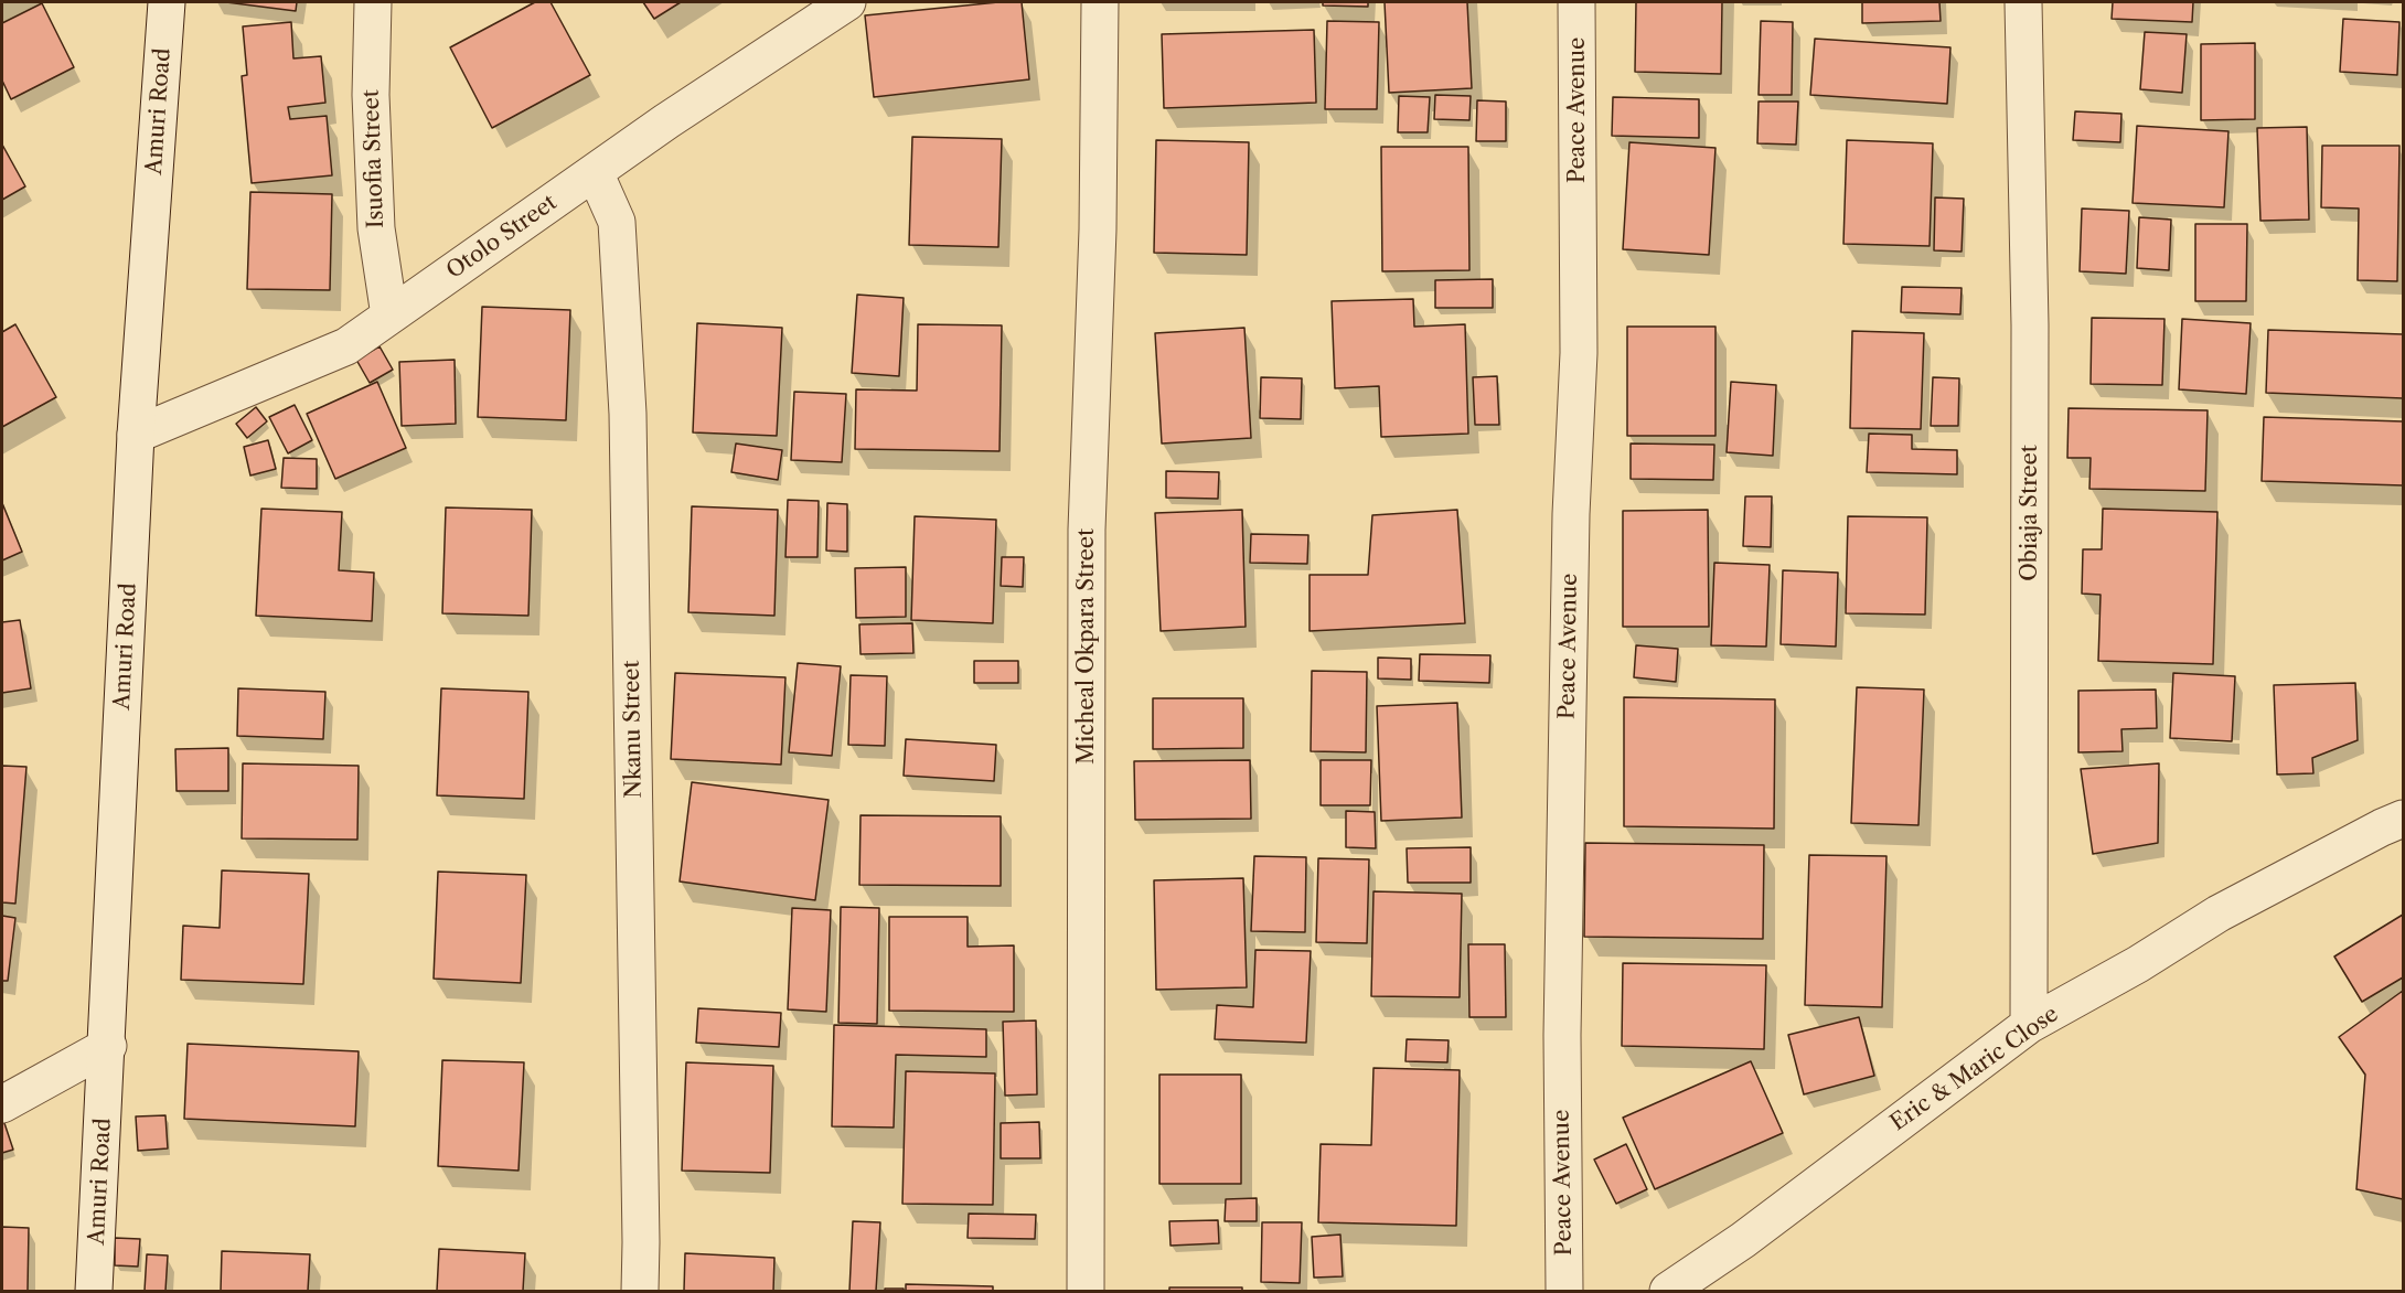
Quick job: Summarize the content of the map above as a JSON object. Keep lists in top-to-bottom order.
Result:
{
  "streets": {
    "street": [
      "Peace Avenue",
      "Amuri Road",
      "Isuofia Street",
      "Otolo Street",
      "Obiaja Street",
      "Micheal Okpara Street",
      "Nkanu Street",
      "Eric & Maric Close"
    ]
  },
  "crossings": [
    ["Amuri Road", "Otolo Street"],
    ["Isuofia Street", "Otolo Street"],
    ["Otolo Street", "Nkanu Street"],
    ["Obiaja Street", "Eric & Maric Close"]
  ]
}
